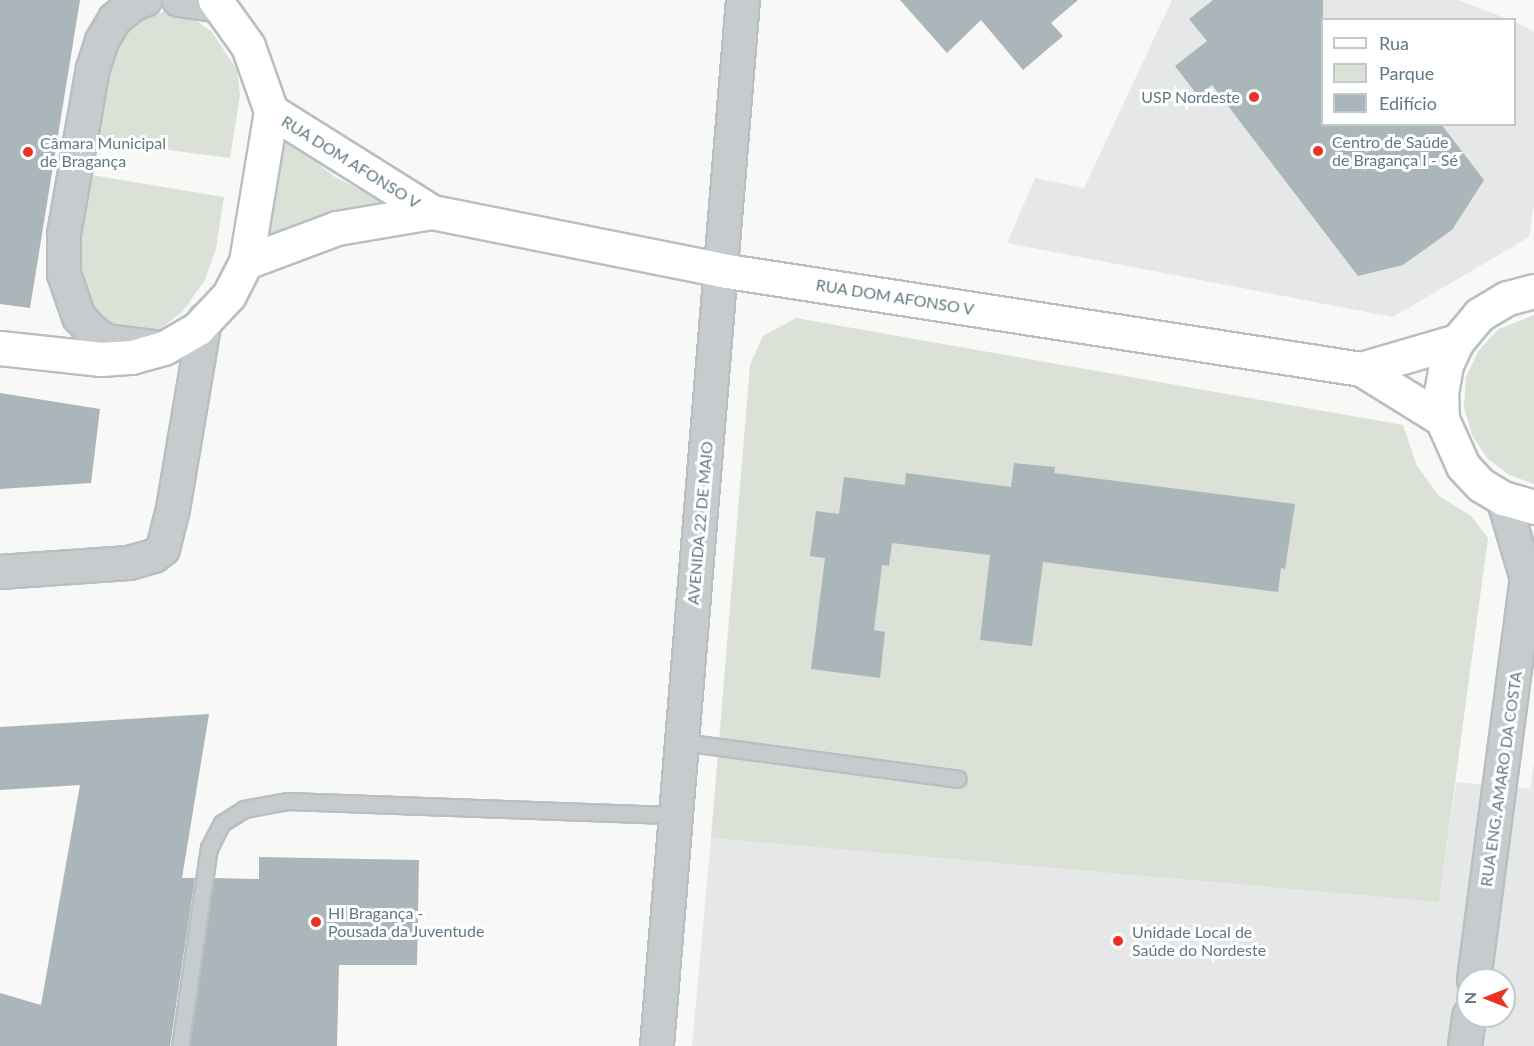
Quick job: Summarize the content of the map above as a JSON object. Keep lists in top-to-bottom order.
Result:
{
  "streets": {
    "street": ["RUA DOM AFONSO V", "AVENIDA 22 DE MAIO", "RUA ENG. AMARO DA COSTA"]
  },
  "crossings": [
    ["RUA DOM AFONSO V", "AVENIDA 22 DE MAIO"]
  ],
  "places": [
    "USP Nordeste",
    "Centro de Saúde de Bragança I - Sé",
    "Câmara Municipal de Bragança",
    "HI Bragança - Pousada da Juventude",
    "Unidade Local de Saúde do Nordeste"
  ],
  "legend": ["Rua", "Parque", "Edifício"],
  "north": "left"
}
